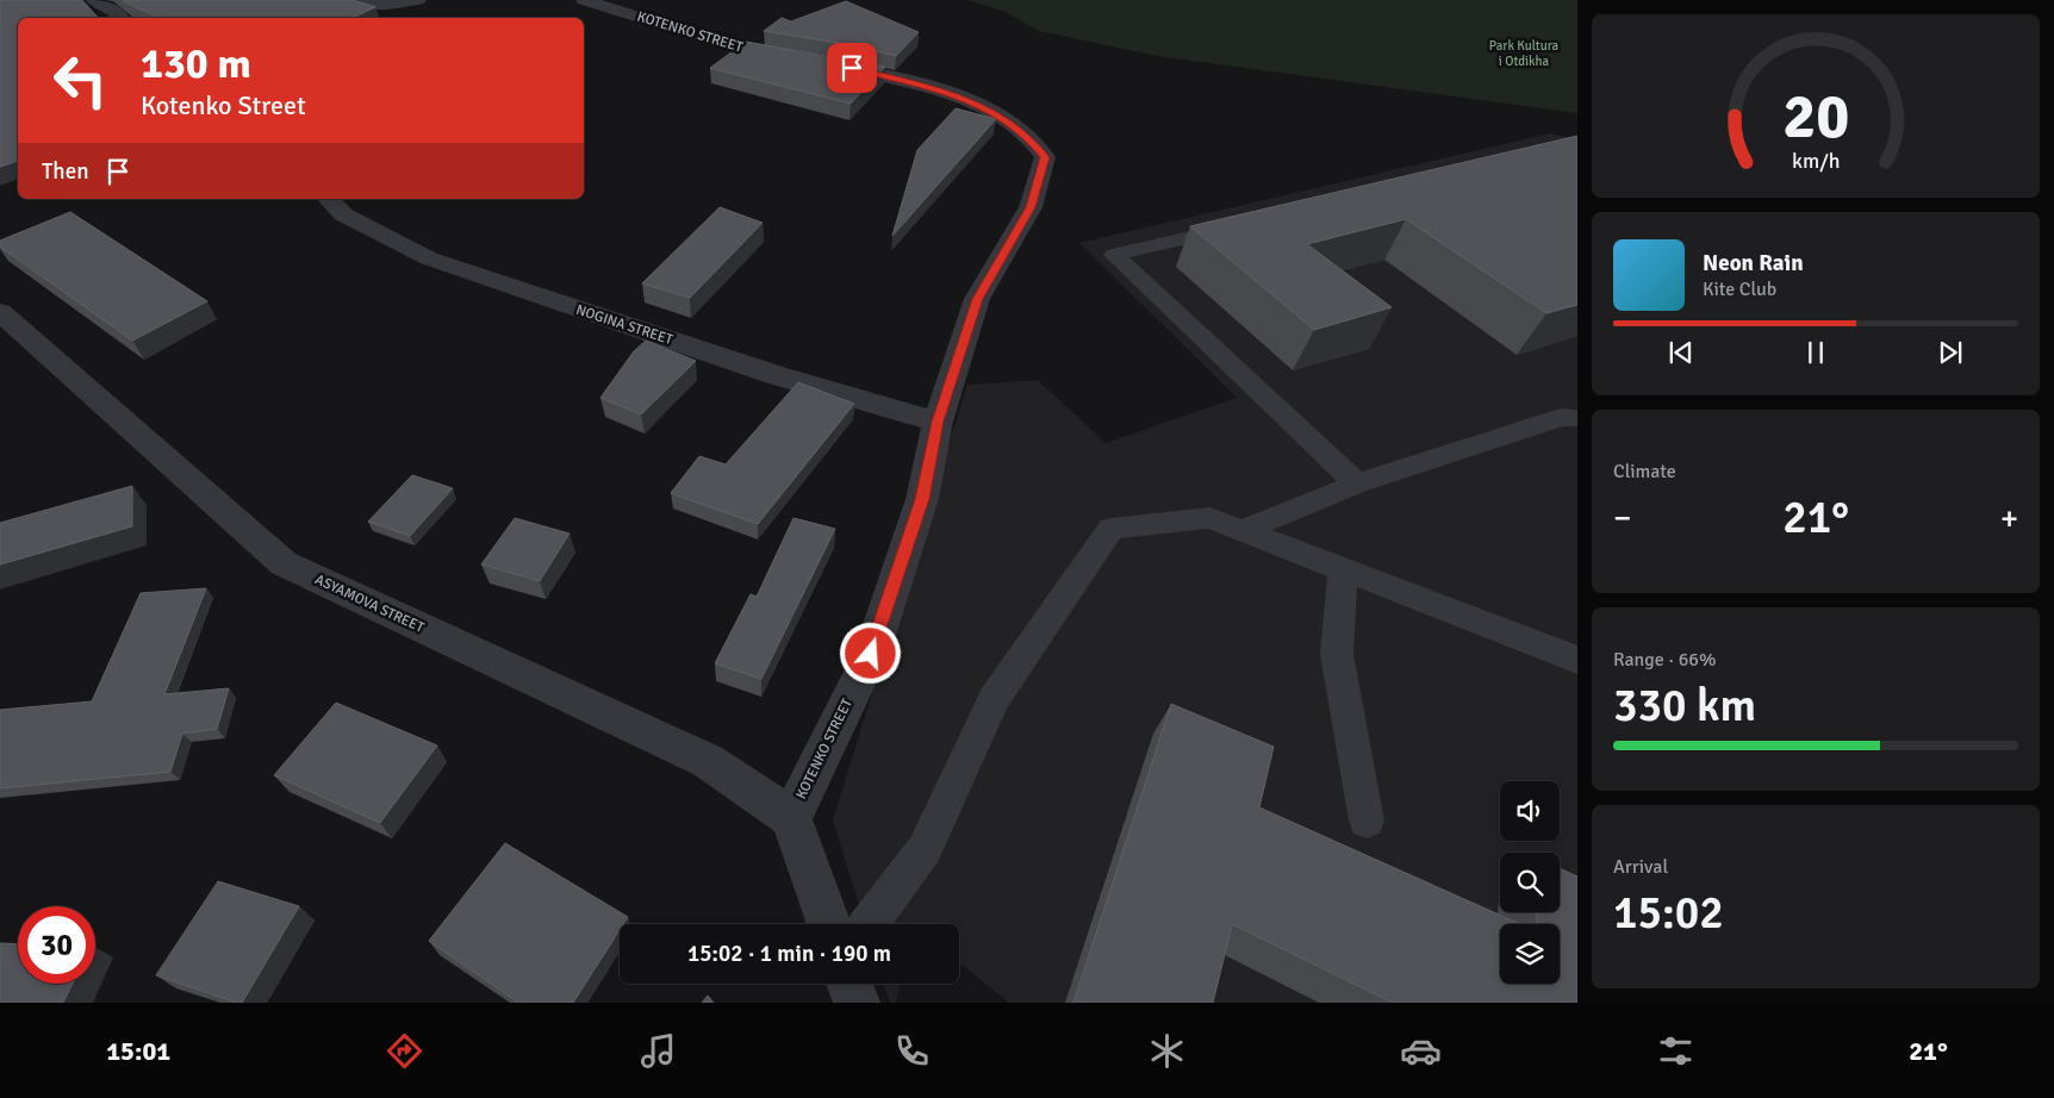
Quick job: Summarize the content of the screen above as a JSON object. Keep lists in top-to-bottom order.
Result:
{
  "streets": {
    "street": ["KOTENKO STREET", "NOGINA STREET", "ASYAMOVA STREET"]
  },
  "crossings": [
    ["KOTENKO STREET", "NOGINA STREET"],
    ["KOTENKO STREET", "ASYAMOVA STREET"]
  ],
  "parks": ["Park Kultura i Otdikha"],
  "page": {
    "turn": ["130 m", "Kotenko Street"],
    "then": "Then",
    "song": ["Neon Rain", "Kite Club"],
    "tile": [
      "Climate",
      ["Range · 66%", "330 km"],
      ["Arrival", "15:02"]
    ],
    "heat": ["−", "21°", "+"],
    "limit": "30",
    "trip": "15:02 · 1 min · 190 m",
    "tabs": ["15:01", "21°"],
    "gauge": ["20", "km/h"]
  }
}
